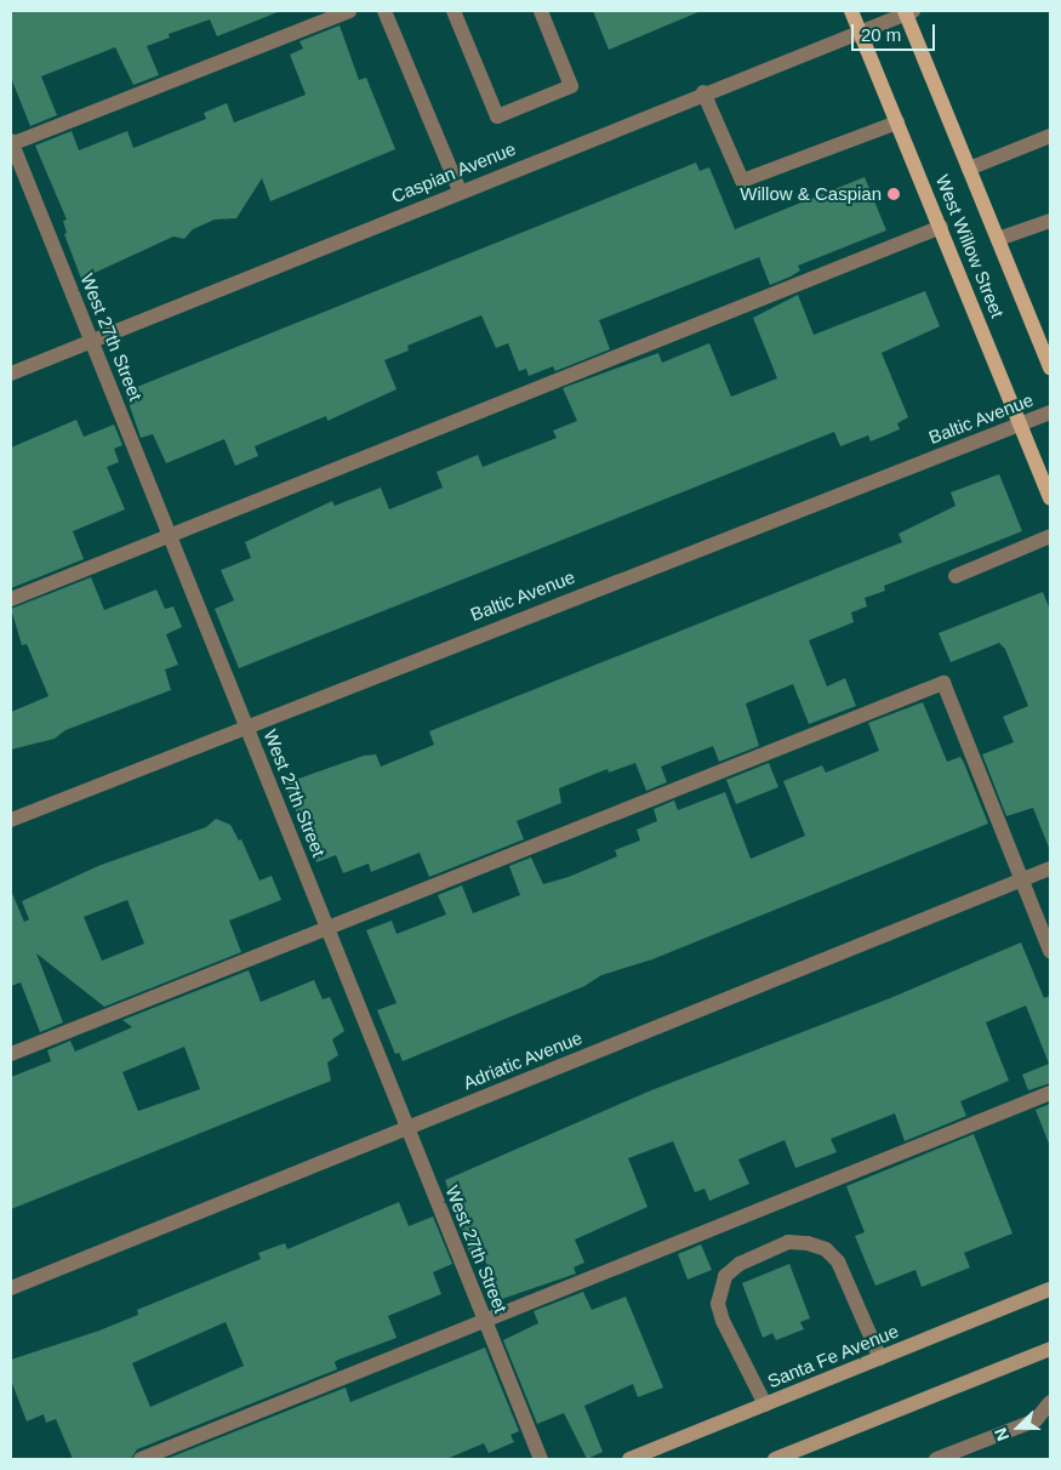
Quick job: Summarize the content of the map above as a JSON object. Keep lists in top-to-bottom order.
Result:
{
  "streets": {
    "main road": ["West Willow Street", "Santa Fe Avenue"],
    "street": [
      "Caspian Avenue",
      "West 27th Street",
      "Baltic Avenue",
      "Adriatic Avenue"
    ]
  },
  "crossings": [
    ["Caspian Avenue", "West Willow Street"],
    ["Caspian Avenue", "West 27th Street"],
    ["West Willow Street", "Baltic Avenue"],
    ["West 27th Street", "Baltic Avenue"],
    ["West 27th Street", "Adriatic Avenue"]
  ],
  "places": ["Willow & Caspian"],
  "scale_bar": "20 m",
  "north": "left"
}
